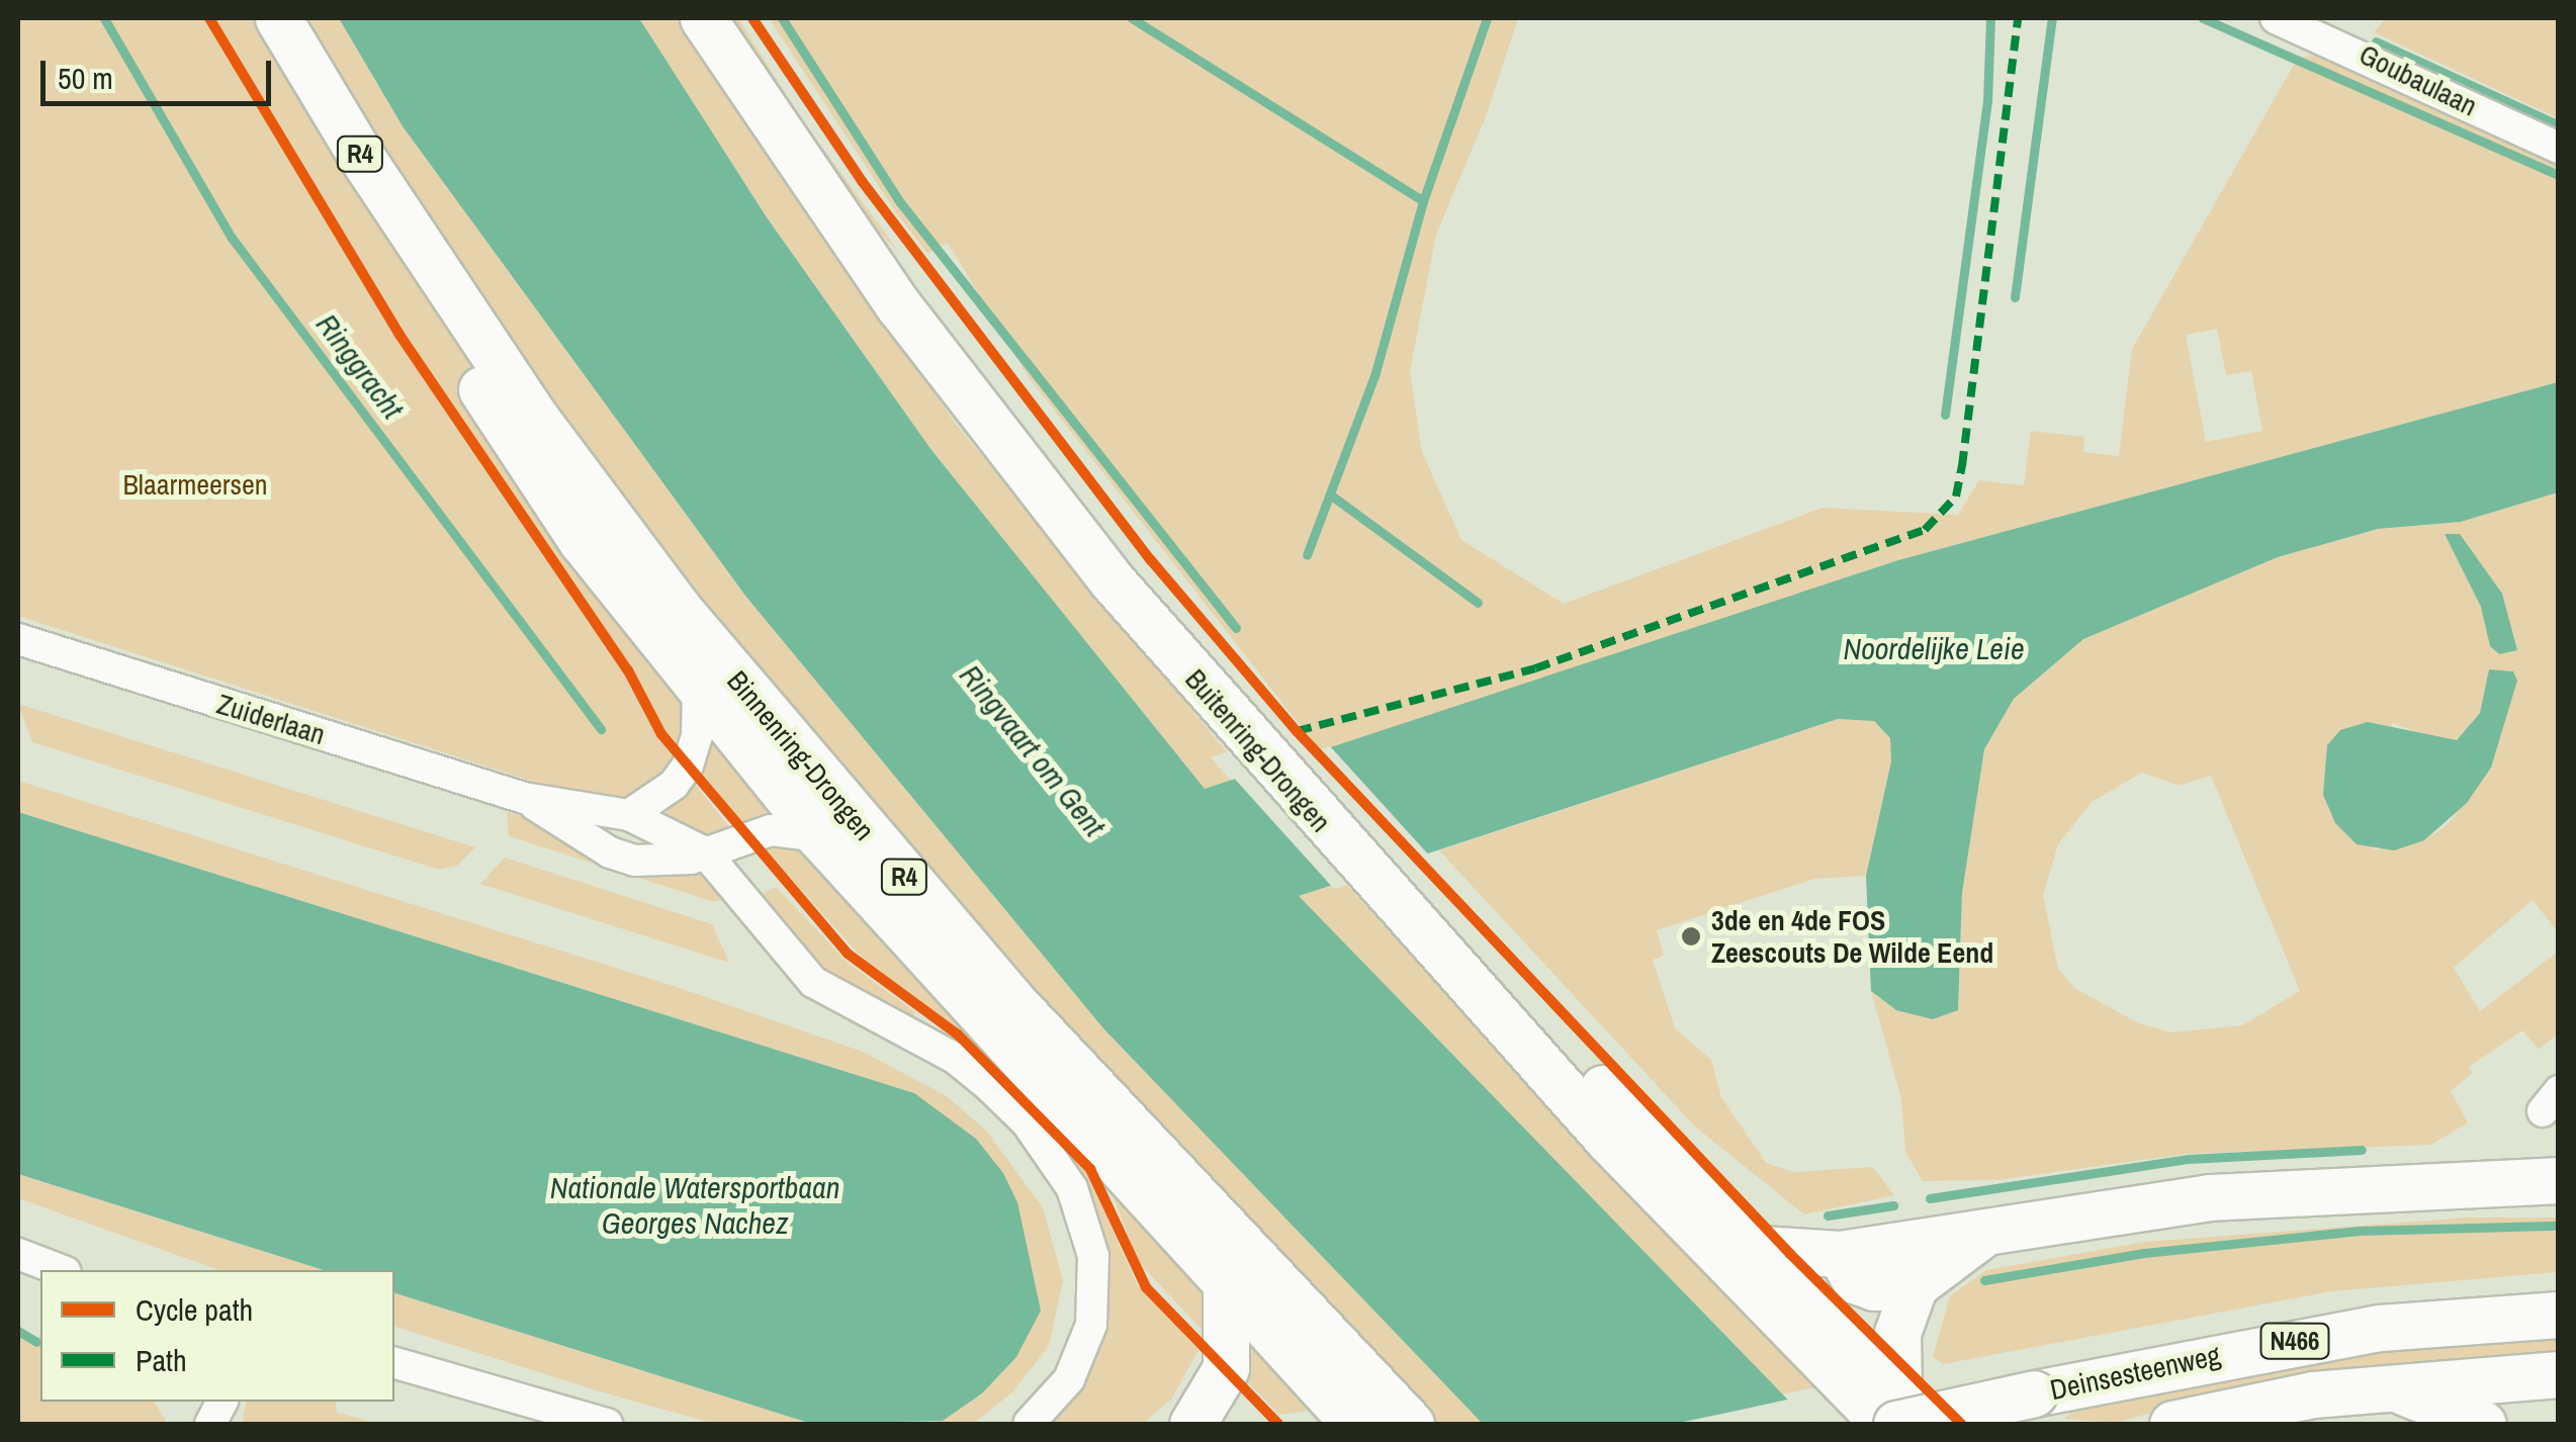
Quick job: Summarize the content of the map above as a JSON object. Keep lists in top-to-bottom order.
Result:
{
  "streets": {
    "highway": [
      "R4",
      "Buitenring-Drongen",
      "Binnenring-Drongen",
      "N466",
      "Deinsesteenweg"
    ],
    "street": ["Goubaulaan", "Zuiderlaan"]
  },
  "crossings": [
    ["Buitenring-Drongen", "Deinsesteenweg"]
  ],
  "water": [
    "Ringgracht",
    "Noordelijke Leie",
    "Ringvaart om Gent",
    "Nationale Watersportbaan Georges Nachez"
  ],
  "parks": ["Blaarmeersen"],
  "places": ["3de en 4de FOS Zeescouts De Wilde Eend"],
  "legend": ["Cycle path", "Path"],
  "scale_bar": "50 m"
}
